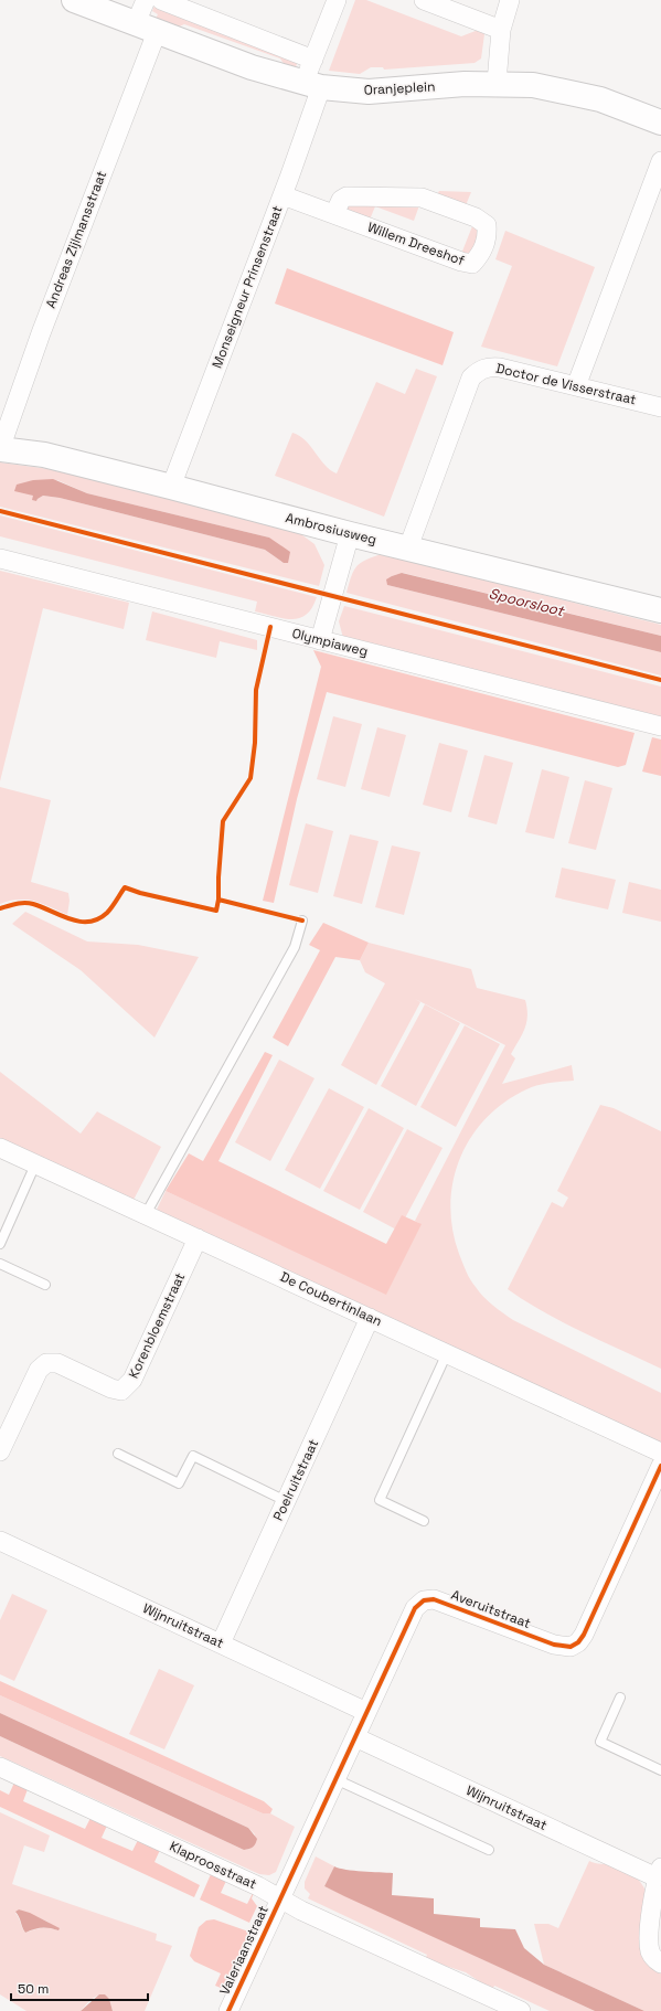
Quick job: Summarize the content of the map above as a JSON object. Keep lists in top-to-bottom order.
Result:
{
  "streets": {
    "main road": ["Oranjeplein", "Ambrosiusweg"],
    "street": [
      "Andreas Zijlmansstraat",
      "Willem Dreeshof",
      "Monseigneur Prinsenstraat",
      "Doctor de Visserstraat",
      "Olympiaweg",
      "De Coubertinlaan",
      "Korenbloemstraat",
      "Poelruitstraat",
      "Averuitstraat",
      "Wijnruitstraat",
      "Klaproosstraat",
      "Valeriaanstraat"
    ]
  },
  "crossings": [
    ["Oranjeplein", "Andreas Zijlmansstraat"],
    ["Oranjeplein", "Monseigneur Prinsenstraat"],
    ["Andreas Zijlmansstraat", "Ambrosiusweg"],
    ["Willem Dreeshof", "Monseigneur Prinsenstraat"],
    ["Monseigneur Prinsenstraat", "Ambrosiusweg"],
    ["Doctor de Visserstraat", "Ambrosiusweg"],
    ["De Coubertinlaan", "Korenbloemstraat"],
    ["De Coubertinlaan", "Poelruitstraat"],
    ["Poelruitstraat", "Wijnruitstraat"],
    ["Averuitstraat", "Wijnruitstraat"],
    ["Averuitstraat", "Klaproosstraat"],
    ["Averuitstraat", "Valeriaanstraat"],
    ["Klaproosstraat", "Valeriaanstraat"]
  ],
  "water": ["Spoorsloot"],
  "scale_bar": "50 m"
}
